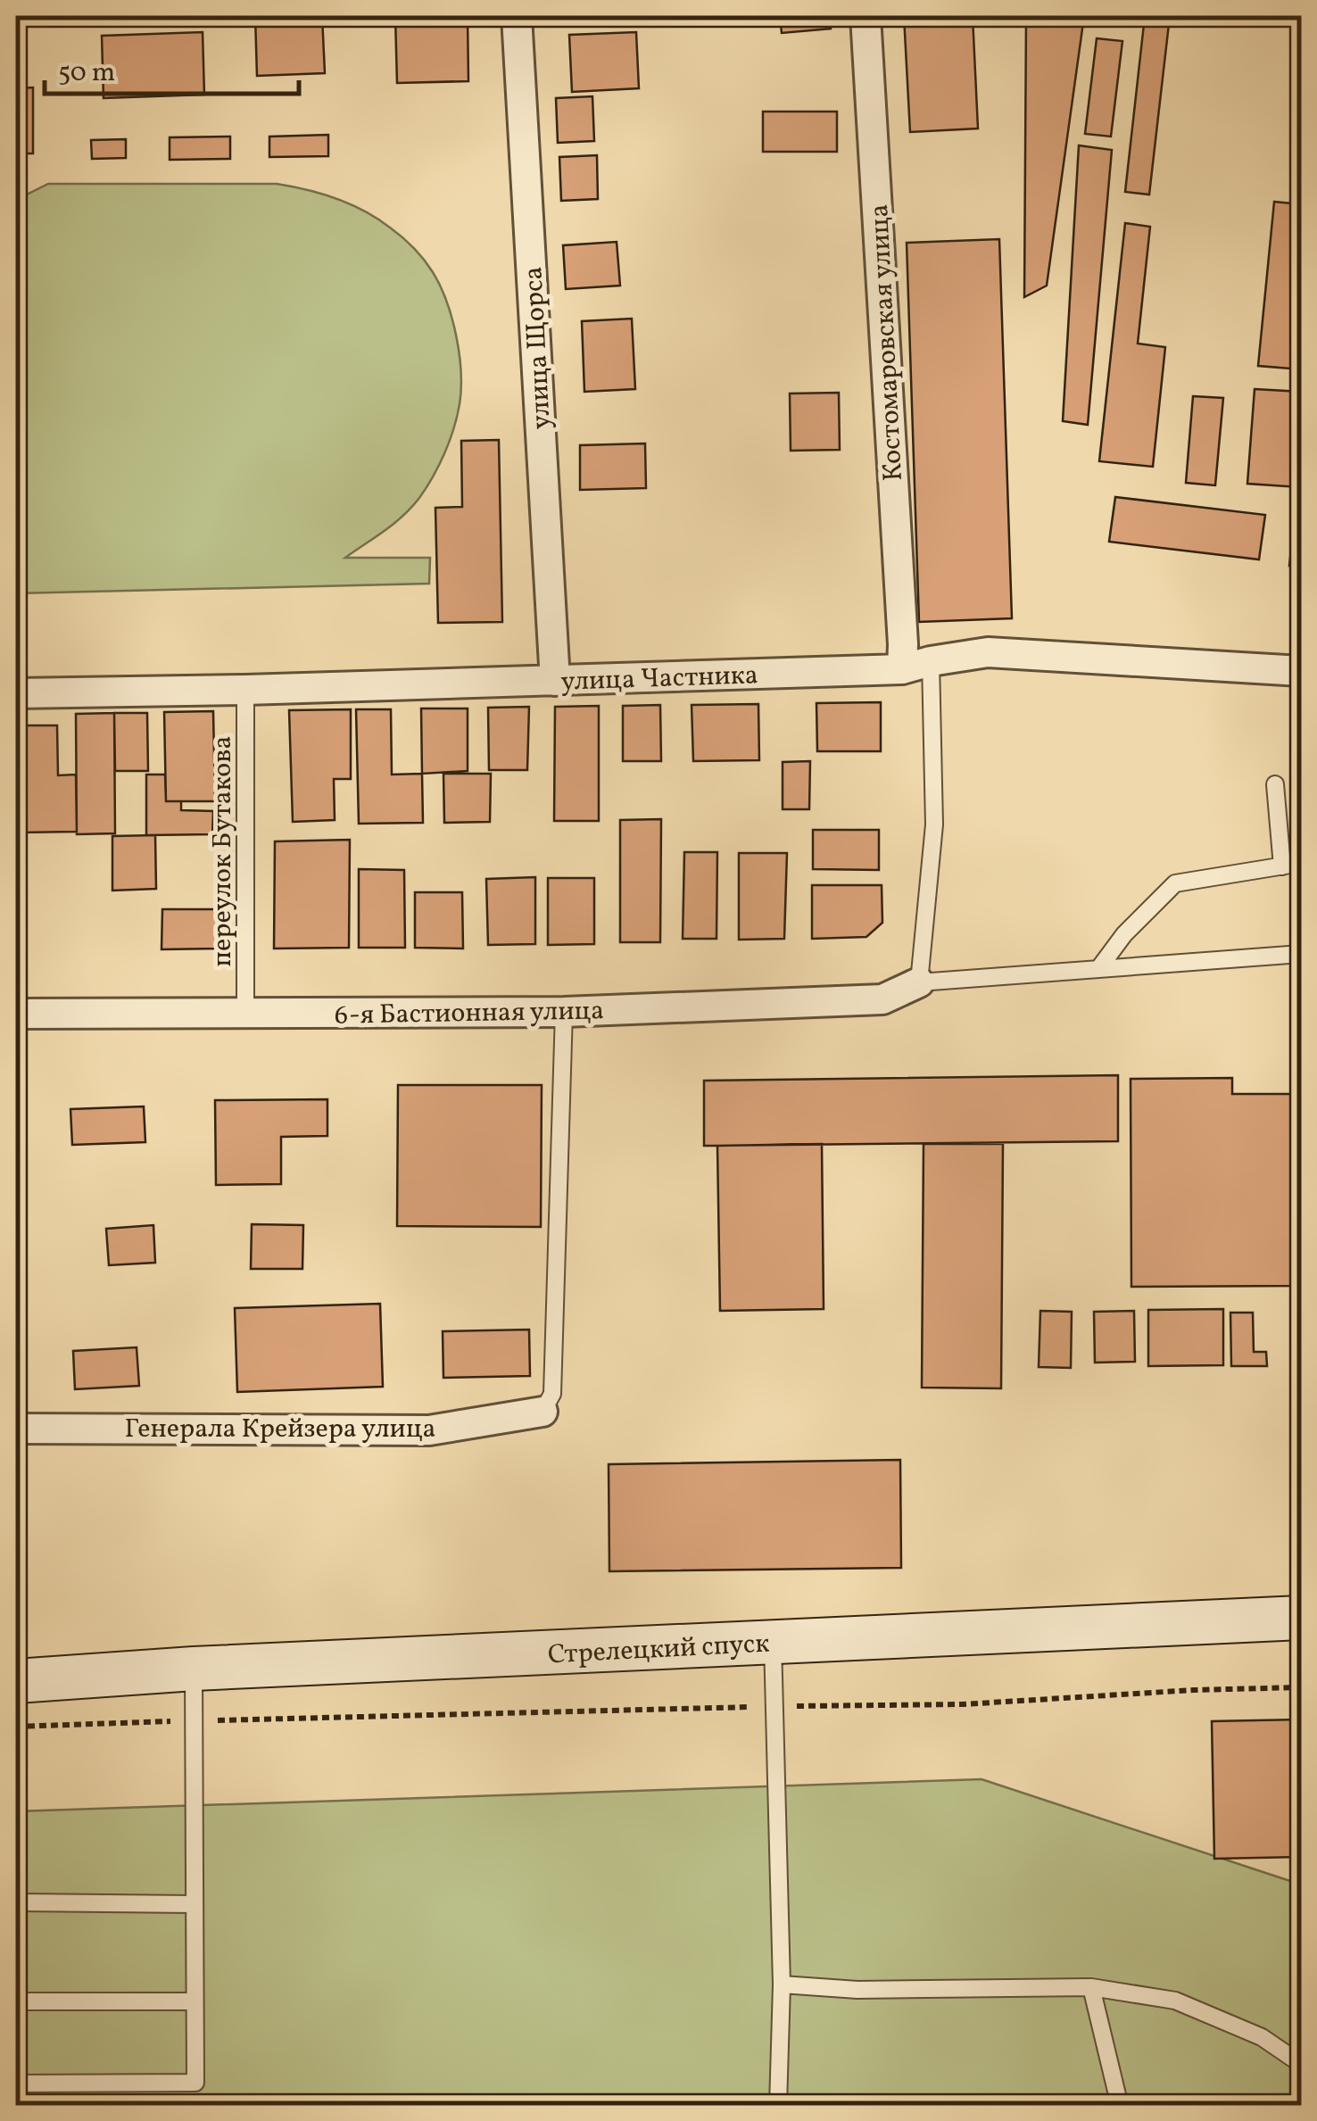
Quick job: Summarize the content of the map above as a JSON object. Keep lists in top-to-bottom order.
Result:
{
  "streets": {
    "main road": ["Стрелецкий спуск"],
    "street": [
      "Костомаровская улица",
      "улица Щорса",
      "улица Частника",
      "6-я Бастионная улица",
      "Генерала Крейзера улица"
    ],
    "lane": ["переулок Бутакова"]
  },
  "crossings": [
    ["Костомаровская улица", "улица Частника"],
    ["улица Щорса", "улица Частника"],
    ["улица Частника", "переулок Бутакова"],
    ["переулок Бутакова", "6-я Бастионная улица"]
  ],
  "scale_bar": "50 m"
}
